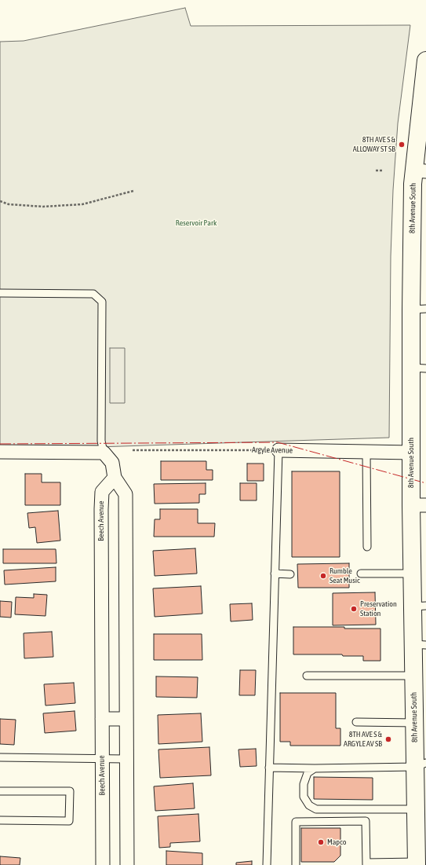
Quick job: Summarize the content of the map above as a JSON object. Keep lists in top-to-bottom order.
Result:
{
  "streets": {
    "main road": ["8th Avenue South"],
    "street": ["Argyle Avenue", "Beech Avenue"]
  },
  "crossings": [
    ["8th Avenue South", "Argyle Avenue"]
  ],
  "parks": ["Reservoir Park"],
  "places": [
    "8TH AVE S & ALLOWAY ST SB",
    "Rumble Seat Music",
    "Preservation Station",
    "8TH AVE S & ARGYLE AV SB",
    "Mapco"
  ]
}
